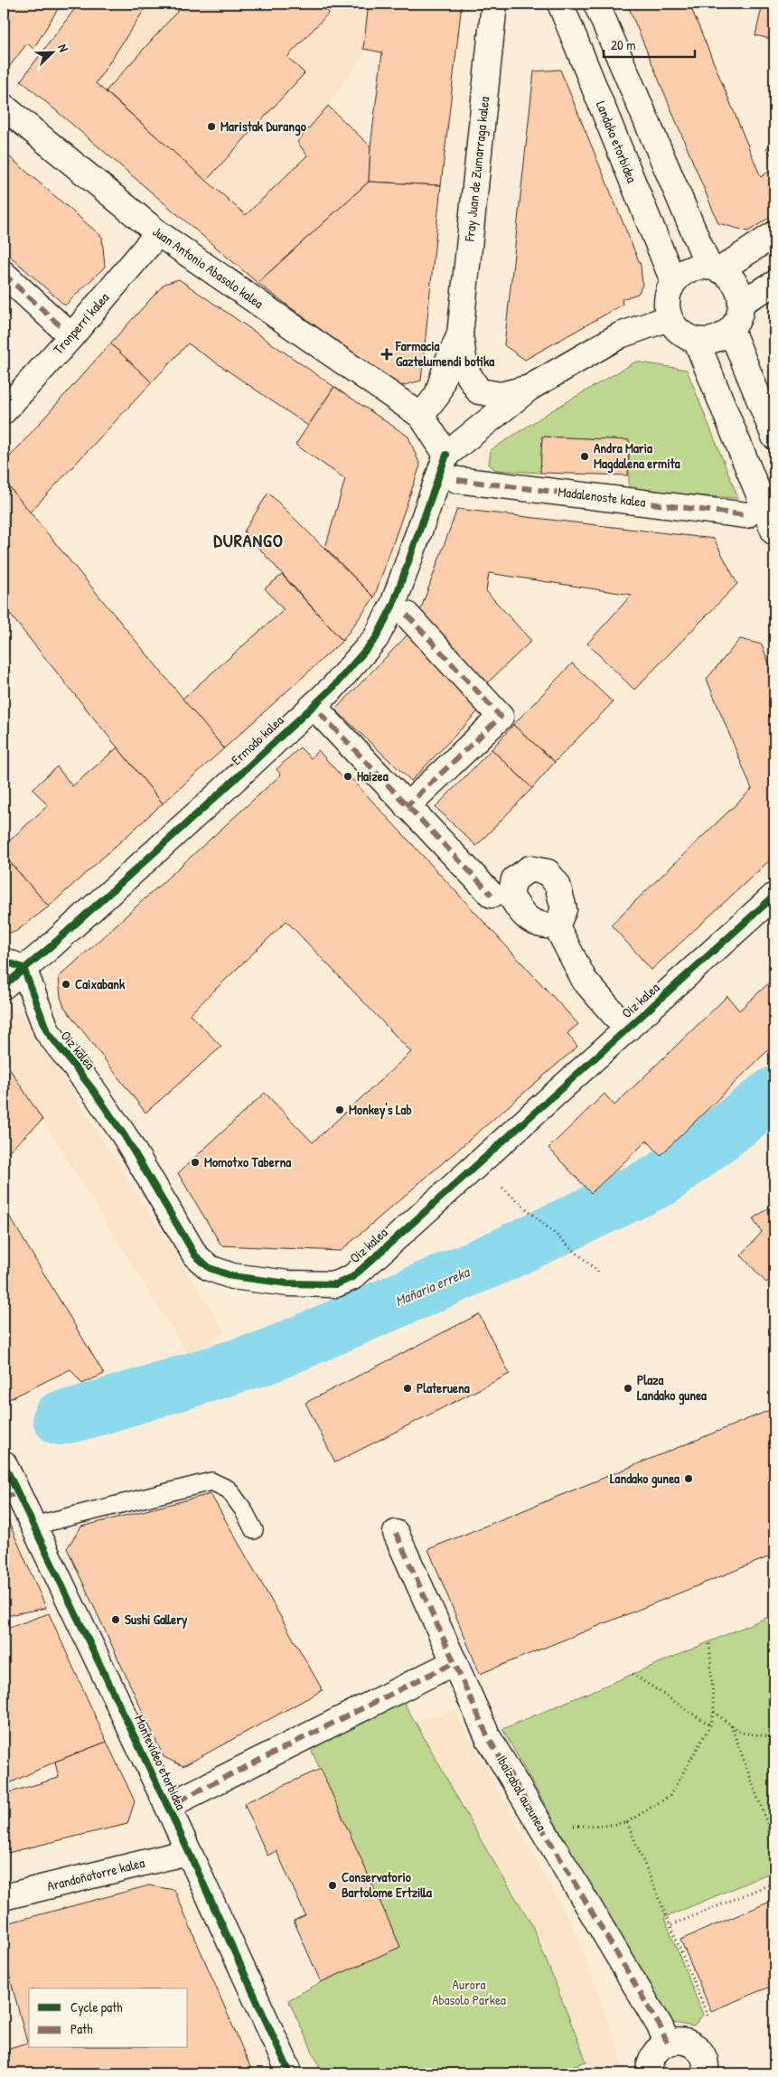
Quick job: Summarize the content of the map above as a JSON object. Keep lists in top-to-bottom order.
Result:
{
  "streets": {
    "street": [
      "Landako etorbidea",
      "Fray Juan de Zumarraga kalea",
      "Juan Antonio Abasolo kalea",
      "Tronperri kalea",
      "Madalenoste kalea",
      "Ermodo kalea",
      "Oiz kalea",
      "Montevideo etorbidea",
      "Ibaizabal auzunea",
      "Arandoñotorre kalea"
    ]
  },
  "crossings": [
    ["Juan Antonio Abasolo kalea", "Tronperri kalea"],
    ["Ermodo kalea", "Oiz kalea"],
    ["Montevideo etorbidea", "Arandoñotorre kalea"]
  ],
  "districts": ["DURANGO"],
  "water": ["Mañaria erreka"],
  "parks": ["Aurora Abasolo Parkea"],
  "places": {
    "other": [
      "Maristak Durango",
      "Andra Maria Magdalena ermita",
      "Haizea",
      "Caixabank",
      "Monkey's Lab",
      "Momotxo Taberna",
      "Plateruena",
      "Plaza Landako gunea",
      "Landako gunea",
      "Sushi Gallery",
      "Conservatorio Bartolome Ertzilla"
    ],
    "health": ["Farmacia Gaztelumendi botika"]
  },
  "legend": ["Cycle path", "Path"],
  "scale_bar": "20 m",
  "north": "top right"
}
